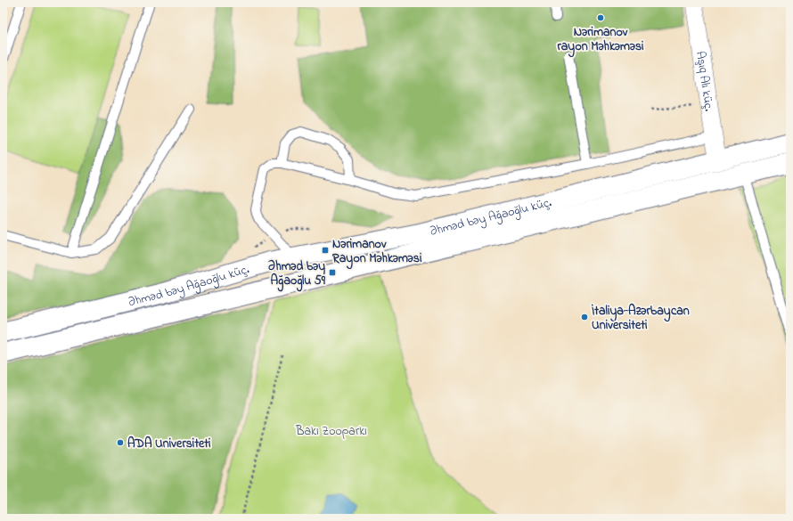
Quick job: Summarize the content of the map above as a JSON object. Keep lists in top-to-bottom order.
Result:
{
  "streets": {
    "street": ["Aşıq Alı küç.", "Əhməd bəy Ağaoğlu küç."]
  },
  "crossings": [
    ["Aşıq Alı küç.", "Əhməd bəy Ağaoğlu küç."]
  ],
  "parks": ["Bakı Zooparkı"],
  "places": {
    "other": ["Nərimanov rayon Məhkəməsi", "İtaliya-Azərbaycan Universiteti", "ADA Universiteti"],
    "transit": ["Nərimanov Rayon Məhkəməsi", "Əhməd bəy Ağaoğlu 59"]
  }
}
